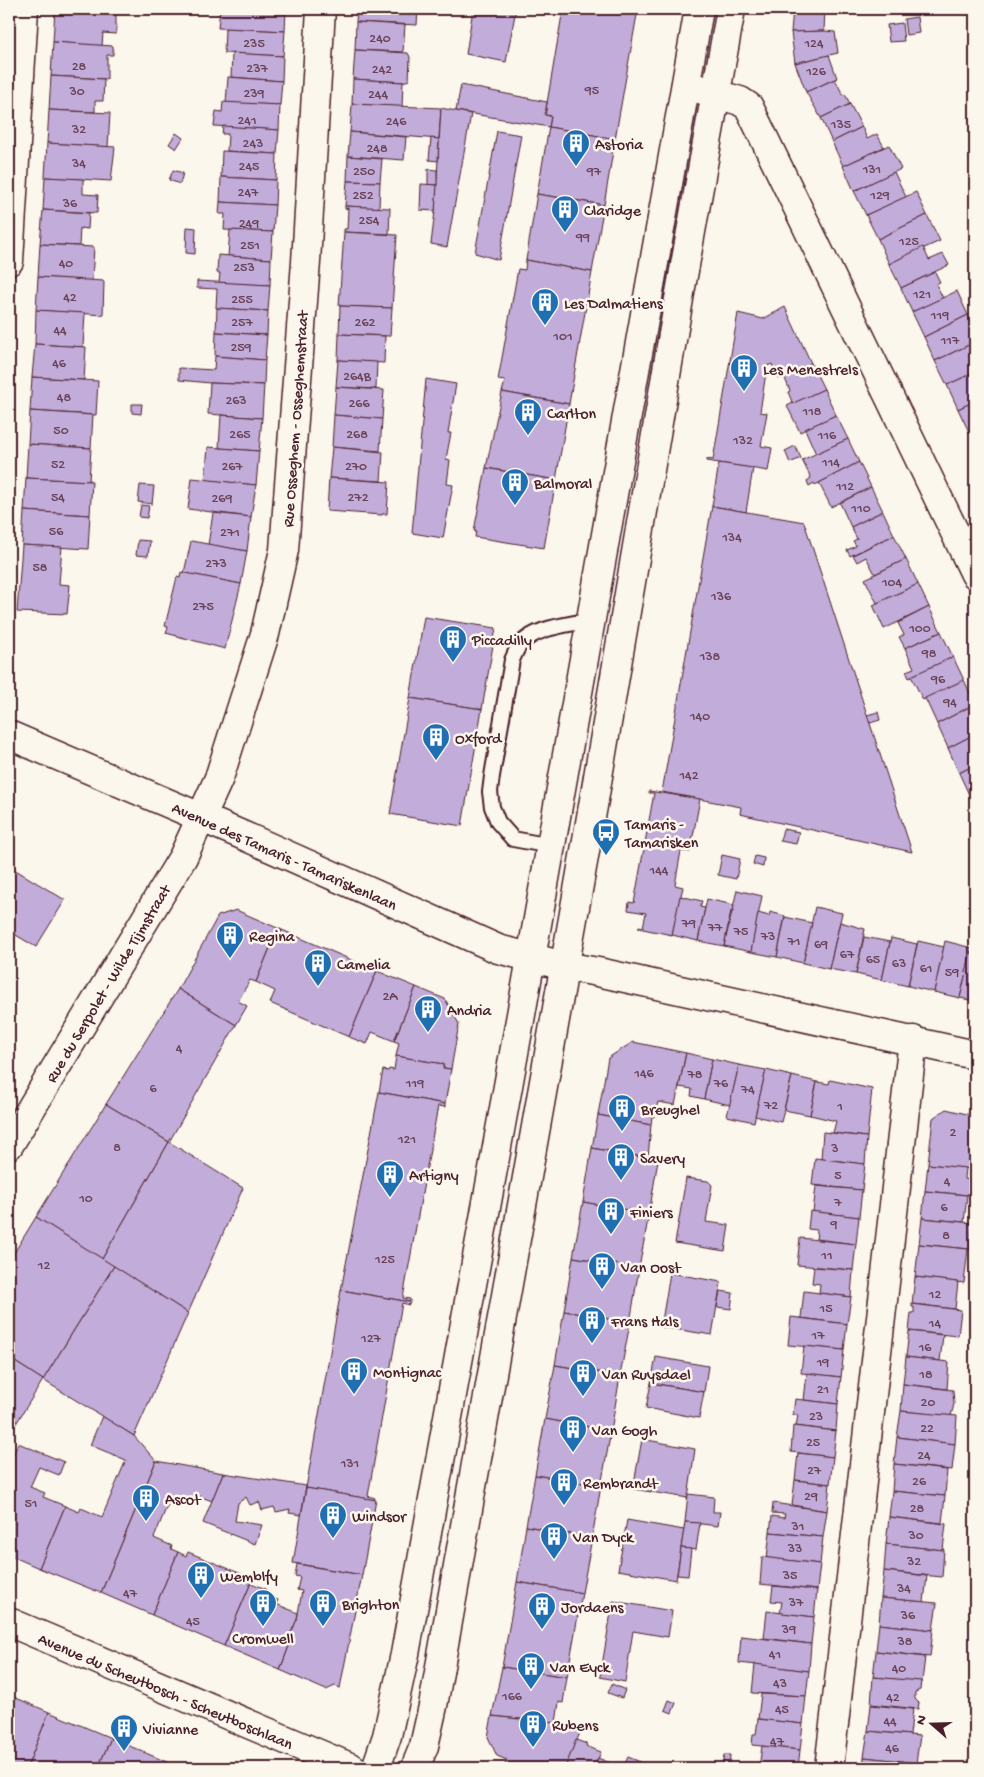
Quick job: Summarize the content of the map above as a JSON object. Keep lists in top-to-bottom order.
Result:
{
  "streets": {
    "street": [
      "Rue Osseghem - Osseghemstraat",
      "Avenue des Tamaris - Tamariskenlaan",
      "Rue du Serpolet - Wilde Tijmstraat",
      "Avenue du Scheutbosch - Scheutboschlaan"
    ]
  },
  "crossings": [
    ["Rue Osseghem - Osseghemstraat", "Avenue des Tamaris - Tamariskenlaan"],
    ["Rue Osseghem - Osseghemstraat", "Rue du Serpolet - Wilde Tijmstraat"],
    ["Avenue des Tamaris - Tamariskenlaan", "Rue du Serpolet - Wilde Tijmstraat"]
  ],
  "places": {
    "building": [
      "Astoria",
      "Claridge",
      "Les Dalmatiens",
      "Les Menestrels",
      "Carlton",
      "Balmoral",
      "Piccadilly",
      "Oxford",
      "Regina",
      "Camelia",
      "Andria",
      "Breughel",
      "Savery",
      "Artigny",
      "Finiers",
      "Van Oost",
      "Frans Hals",
      "Montignac",
      "Van Ruysdael",
      "Van Gogh",
      "Rembrandt",
      "Ascot",
      "Windsor",
      "Van Dyck",
      "Wemblfy",
      "Cromwell",
      "Brighton",
      "Jordaens",
      "Van Eyck",
      "Rubens",
      "Vivianne"
    ],
    "bus stop": ["Tamaris - Tamarisken"]
  },
  "house_numbers": [
    "240",
    "235",
    "124",
    "28",
    "237",
    "242",
    "126",
    "95",
    "30",
    "239",
    "244",
    "241",
    "246",
    "135",
    "32",
    "243",
    "248",
    "34",
    "245",
    "131",
    "250",
    "97",
    "247",
    "252",
    "129",
    "36",
    "254",
    "249",
    "99",
    "125",
    "251",
    "40",
    "253",
    "121",
    "42",
    "255",
    "119",
    "257",
    "262",
    "44",
    "101",
    "117",
    "259",
    "46",
    "264B",
    "48",
    "263",
    "266",
    "118",
    "50",
    "265",
    "268",
    "116",
    "132",
    "114",
    "52",
    "267",
    "270",
    "112",
    "54",
    "272",
    "269",
    "110",
    "56",
    "271",
    "134",
    "273",
    "58",
    "104",
    "136",
    "275",
    "100",
    "98",
    "138",
    "96",
    "94",
    "140",
    "142",
    "144",
    "79",
    "77",
    "75",
    "73",
    "71",
    "69",
    "67",
    "65",
    "63",
    "61",
    "59",
    "2A",
    "4",
    "146",
    "78",
    "119",
    "76",
    "6",
    "74",
    "72",
    "1",
    "2",
    "121",
    "8",
    "3",
    "5",
    "4",
    "10",
    "7",
    "6",
    "9",
    "8",
    "11",
    "125",
    "12",
    "12",
    "15",
    "14",
    "17",
    "127",
    "16",
    "19",
    "18",
    "21",
    "20",
    "23",
    "22",
    "25",
    "24",
    "131",
    "27",
    "26",
    "29",
    "51",
    "28",
    "31",
    "30",
    "33",
    "32",
    "35",
    "34",
    "47",
    "37",
    "36",
    "45",
    "39",
    "38",
    "41",
    "40",
    "43",
    "166",
    "42",
    "45",
    "44",
    "47",
    "46"
  ],
  "north": "left"
}
